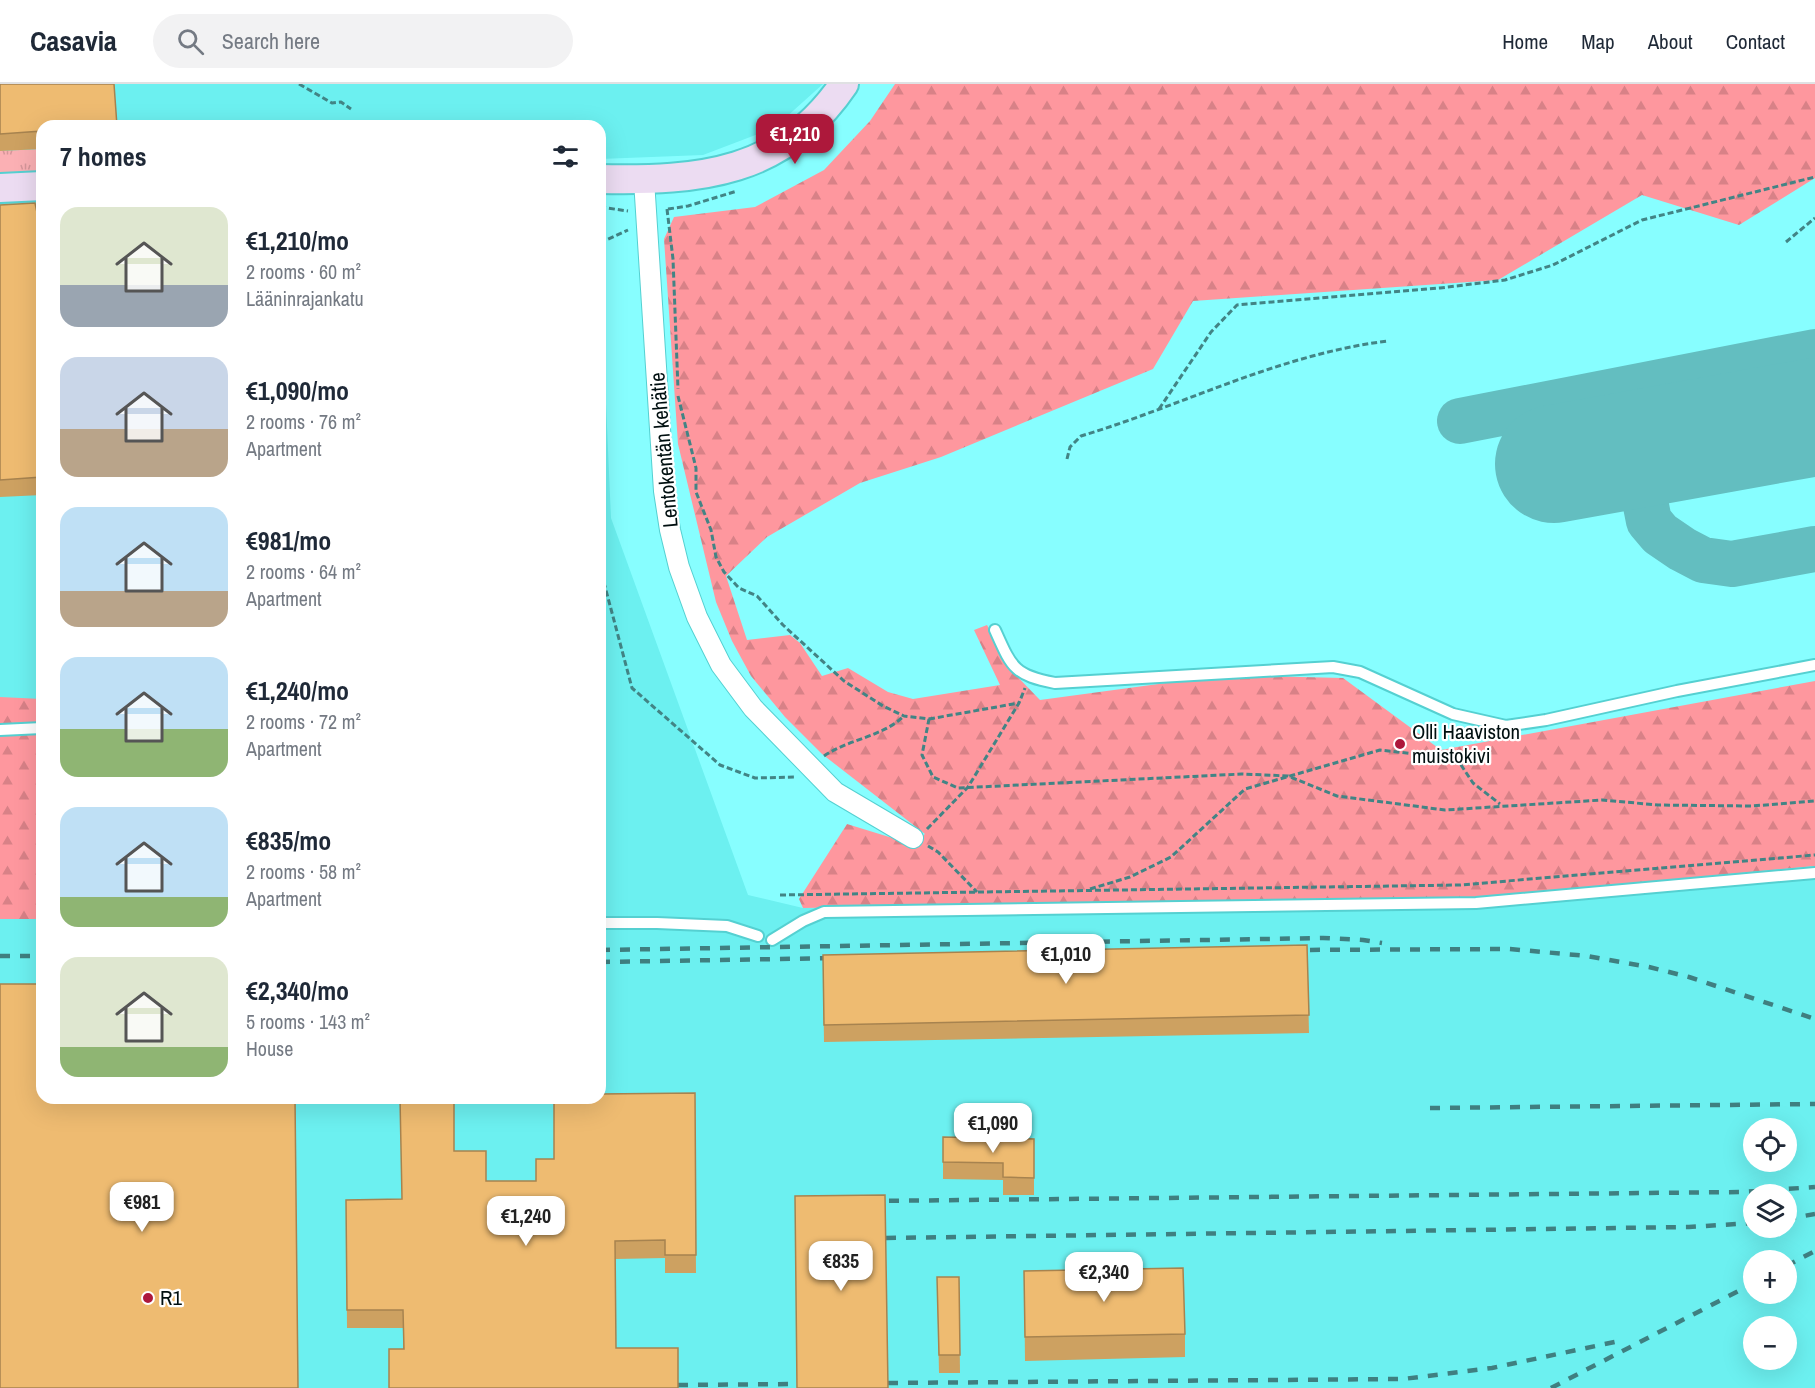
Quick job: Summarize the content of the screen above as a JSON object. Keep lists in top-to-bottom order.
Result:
{
  "streets": {
    "street": ["Lentokentän kehätie"]
  },
  "places": ["Olli Haaviston muistokivi", "R1"],
  "page": {
    "header": "Casavia",
    "search": "Search here",
    "nav": [
      "Home",
      "Map",
      "About",
      "Contact"
    ],
    "price": [
      "€1,210",
      "€1,010",
      "€1,090",
      "€981",
      "€1,240",
      "€835",
      "€2,340"
    ],
    "heading": "7 homes",
    "list": [
      {
        "name": "€1,210/mo",
        "note": "2 rooms · 60 m² · Lääninrajankatu"
      },
      {
        "name": "€1,090/mo",
        "note": "2 rooms · 76 m² · Apartment"
      },
      {
        "name": "€981/mo",
        "note": "2 rooms · 64 m² · Apartment"
      },
      {
        "name": "€1,240/mo",
        "note": "2 rooms · 72 m² · Apartment"
      },
      {
        "name": "€835/mo",
        "note": "2 rooms · 58 m² · Apartment"
      },
      {
        "name": "€2,340/mo",
        "note": "5 rooms · 143 m² · House"
      }
    ],
    "map_buttons": ["+", "−"]
  }
}
